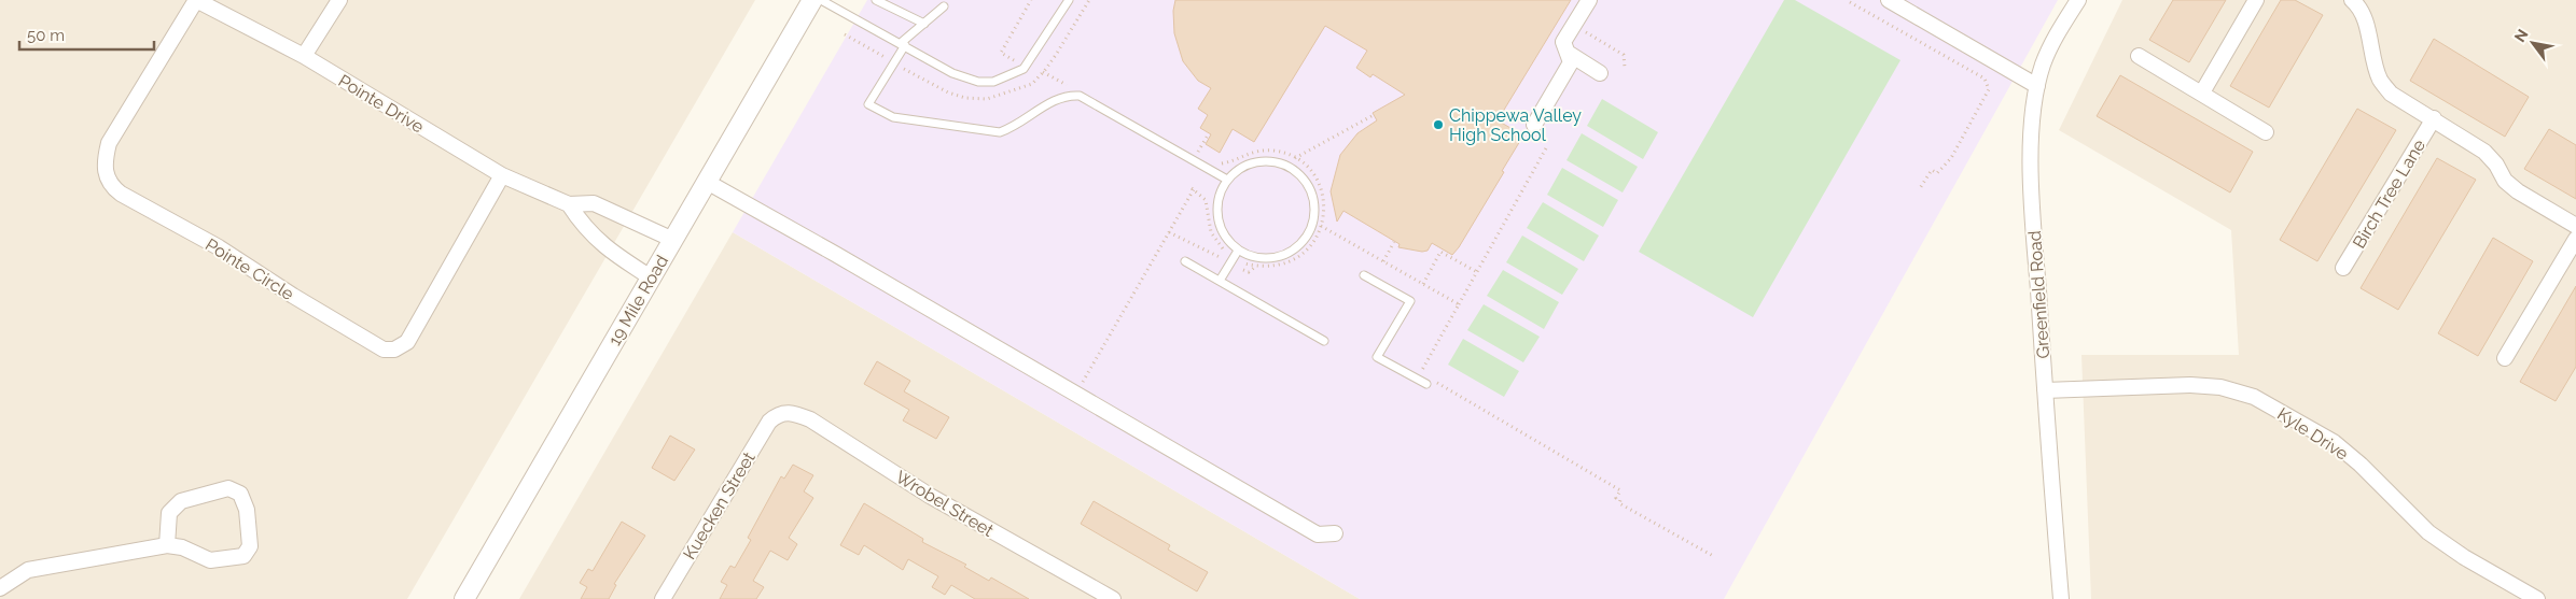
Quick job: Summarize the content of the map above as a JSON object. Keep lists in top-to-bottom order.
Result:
{
  "streets": {
    "street": [
      "Pointe Drive",
      "Birch Tree Lane",
      "Pointe Circle",
      "Greenfield Road",
      "19 Mile Road",
      "Kyle Drive",
      "Wrobel Street",
      "Kuecken Street"
    ]
  },
  "crossings": [
    ["Pointe Drive", "Pointe Circle"],
    ["Pointe Drive", "19 Mile Road"],
    ["Greenfield Road", "Kyle Drive"],
    ["Wrobel Street", "Kuecken Street"]
  ],
  "places": ["Chippewa Valley High School"],
  "scale_bar": "50 m",
  "north": "top left"
}
